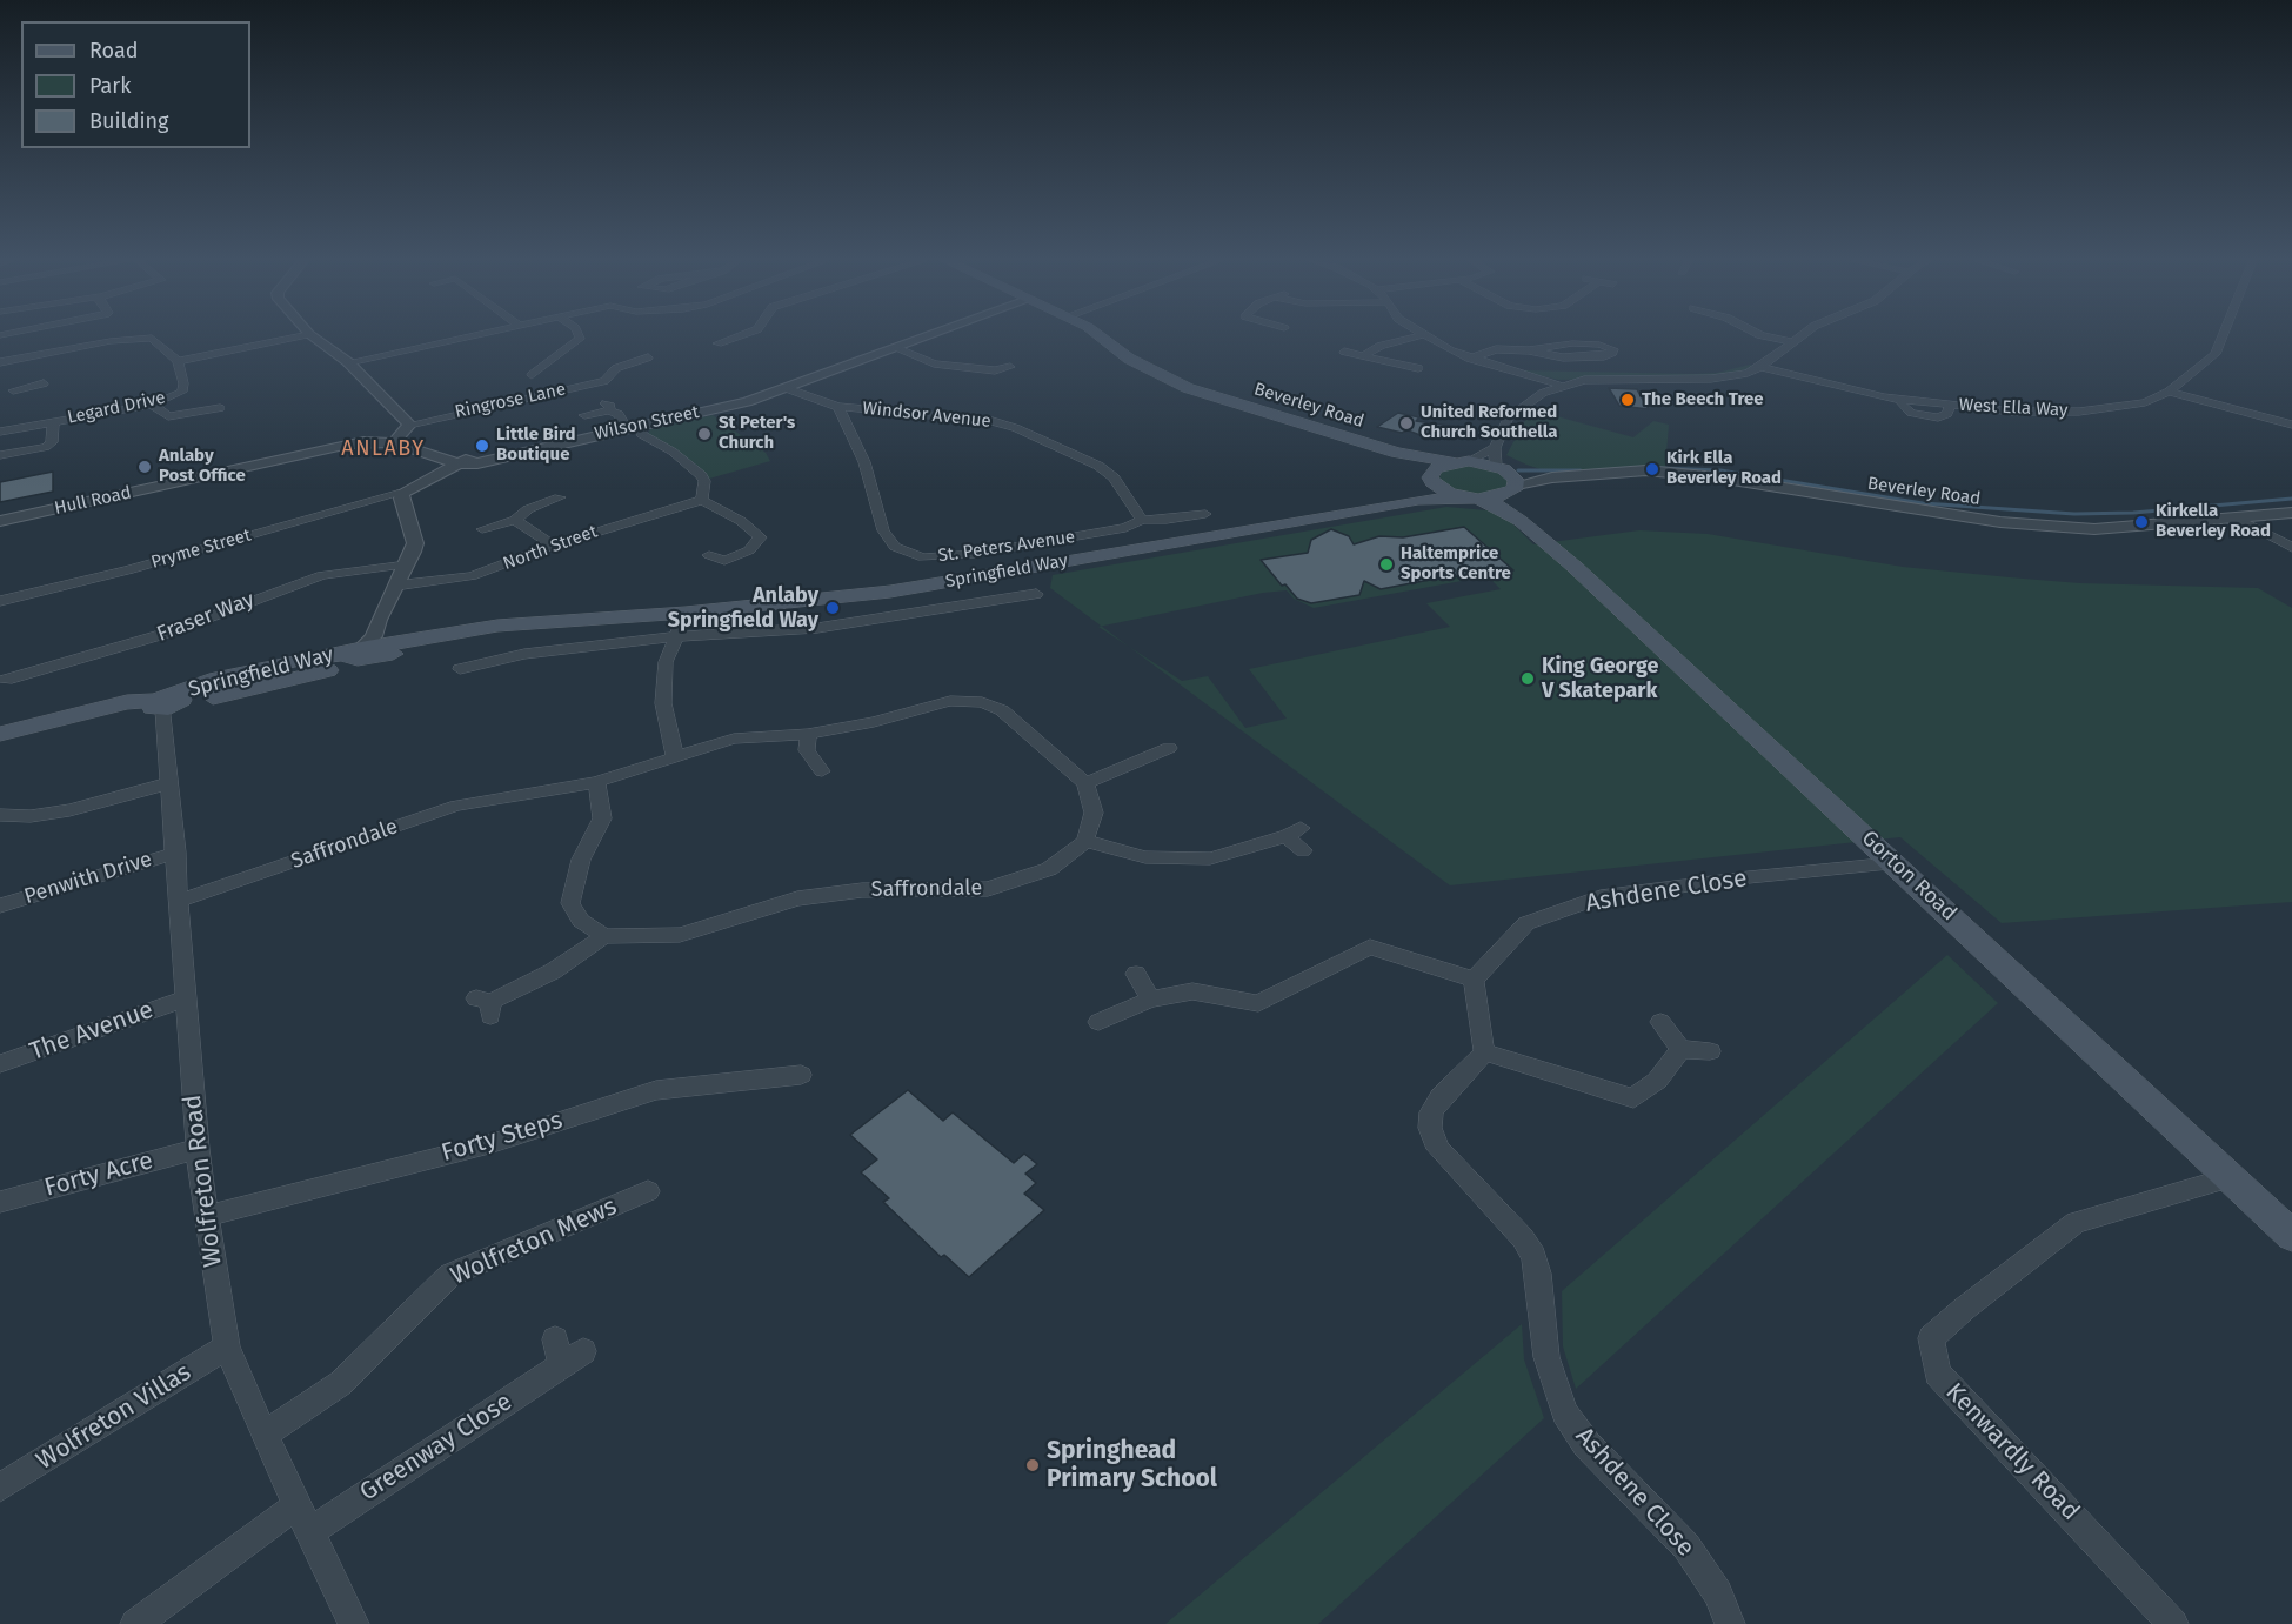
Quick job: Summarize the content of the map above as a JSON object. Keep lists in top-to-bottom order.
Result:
{
  "streets": {
    "main road": ["Beverley Road", "Springfield Way", "Gorton Road"],
    "street": [
      "Ringrose Lane",
      "Legard Drive",
      "West Ella Way",
      "Windsor Avenue",
      "Wilson Street",
      "Hull Road",
      "St. Peters Avenue",
      "North Street",
      "Pryme Street",
      "Fraser Way",
      "Saffrondale",
      "Penwith Drive",
      "Ashdene Close",
      "The Avenue",
      "Forty Steps",
      "Forty Acre",
      "Wolfreton Road",
      "Wolfreton Mews",
      "Wolfreton Villas",
      "Greenway Close",
      "Kenwardly Road"
    ]
  },
  "crossings": [
    ["Ringrose Lane", "Wilson Street"],
    ["Beverley Road", "Springfield Way"],
    ["Beverley Road", "Gorton Road"],
    ["Windsor Avenue", "Wilson Street"],
    ["Windsor Avenue", "St. Peters Avenue"],
    ["Wilson Street", "Hull Road"],
    ["Wilson Street", "Pryme Street"],
    ["Springfield Way", "Gorton Road"],
    ["Springfield Way", "Wolfreton Road"],
    ["Saffrondale", "Wolfreton Road"],
    ["Gorton Road", "Ashdene Close"],
    ["Gorton Road", "Kenwardly Road"],
    ["Penwith Drive", "Wolfreton Road"],
    ["The Avenue", "Wolfreton Road"],
    ["Forty Steps", "Wolfreton Road"],
    ["Forty Acre", "Wolfreton Road"],
    ["Wolfreton Road", "Wolfreton Mews"],
    ["Wolfreton Road", "Wolfreton Villas"],
    ["Wolfreton Road", "Greenway Close"]
  ],
  "districts": ["ANLABY"],
  "places": [
    "The Beech Tree",
    "United Reformed Church Southella",
    "St Peter's Church",
    "Little Bird Boutique",
    "Anlaby Post Office",
    "Kirk Ella Beverley Road",
    "Kirkella Beverley Road",
    "Haltemprice Sports Centre",
    "Anlaby Springfield Way",
    "King George V Skatepark",
    "Springhead Primary School"
  ],
  "legend": ["Road", "Park", "Building"]
}
